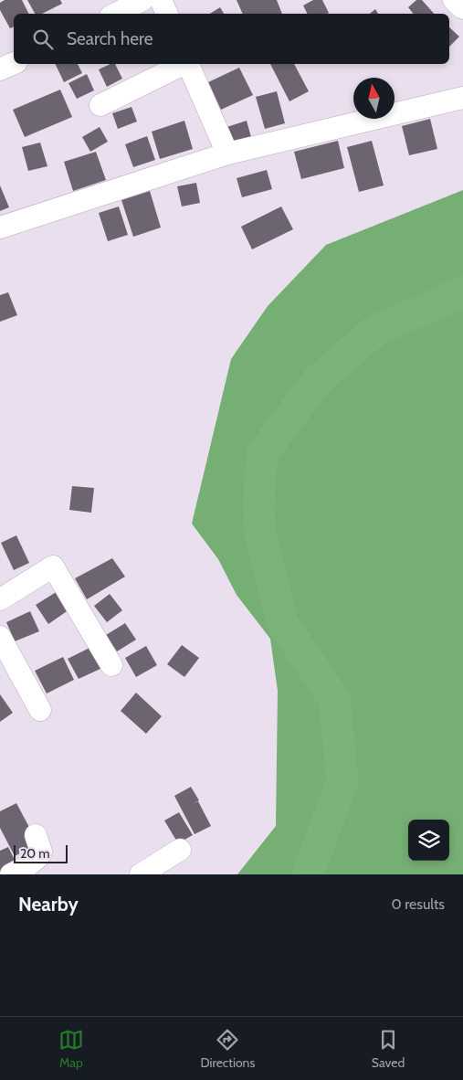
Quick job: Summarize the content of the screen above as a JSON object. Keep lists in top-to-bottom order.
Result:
{
  "scale_bar": "20 m",
  "north": "top",
  "page": {
    "search": "Search here",
    "scale": "20 m",
    "heading": ["Nearby", "0 results"],
    "nav": ["Map", "Directions", "Saved"]
  }
}
